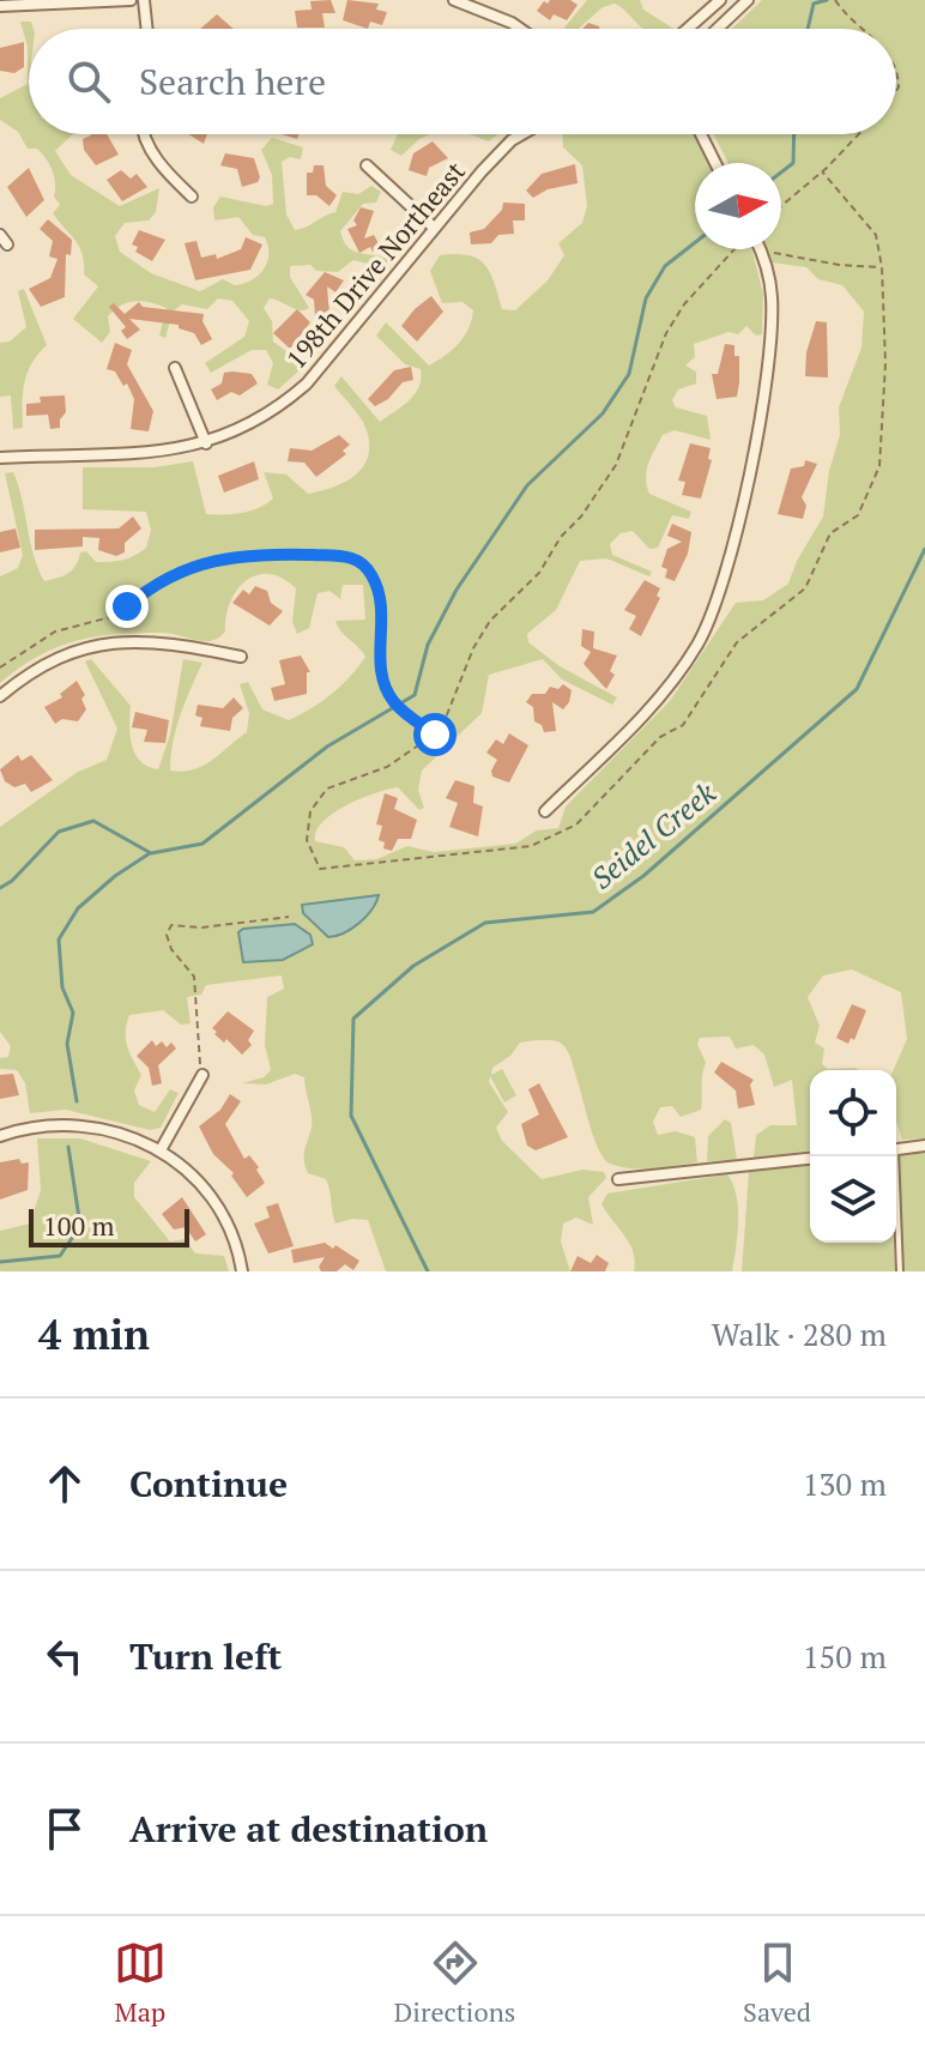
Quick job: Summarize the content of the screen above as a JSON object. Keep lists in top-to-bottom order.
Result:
{
  "streets": {
    "street": ["198th Drive Northeast"]
  },
  "water": ["Seidel Creek"],
  "scale_bar": "100 m",
  "north": "right",
  "page": {
    "search": "Search here",
    "scale": "100 m",
    "heading": ["4 min", "Walk · 280 m"],
    "list": [
      ["Continue", "130 m"],
      ["Turn left", "150 m"],
      "Arrive at destination"
    ],
    "nav": ["Map", "Directions", "Saved"]
  }
}
